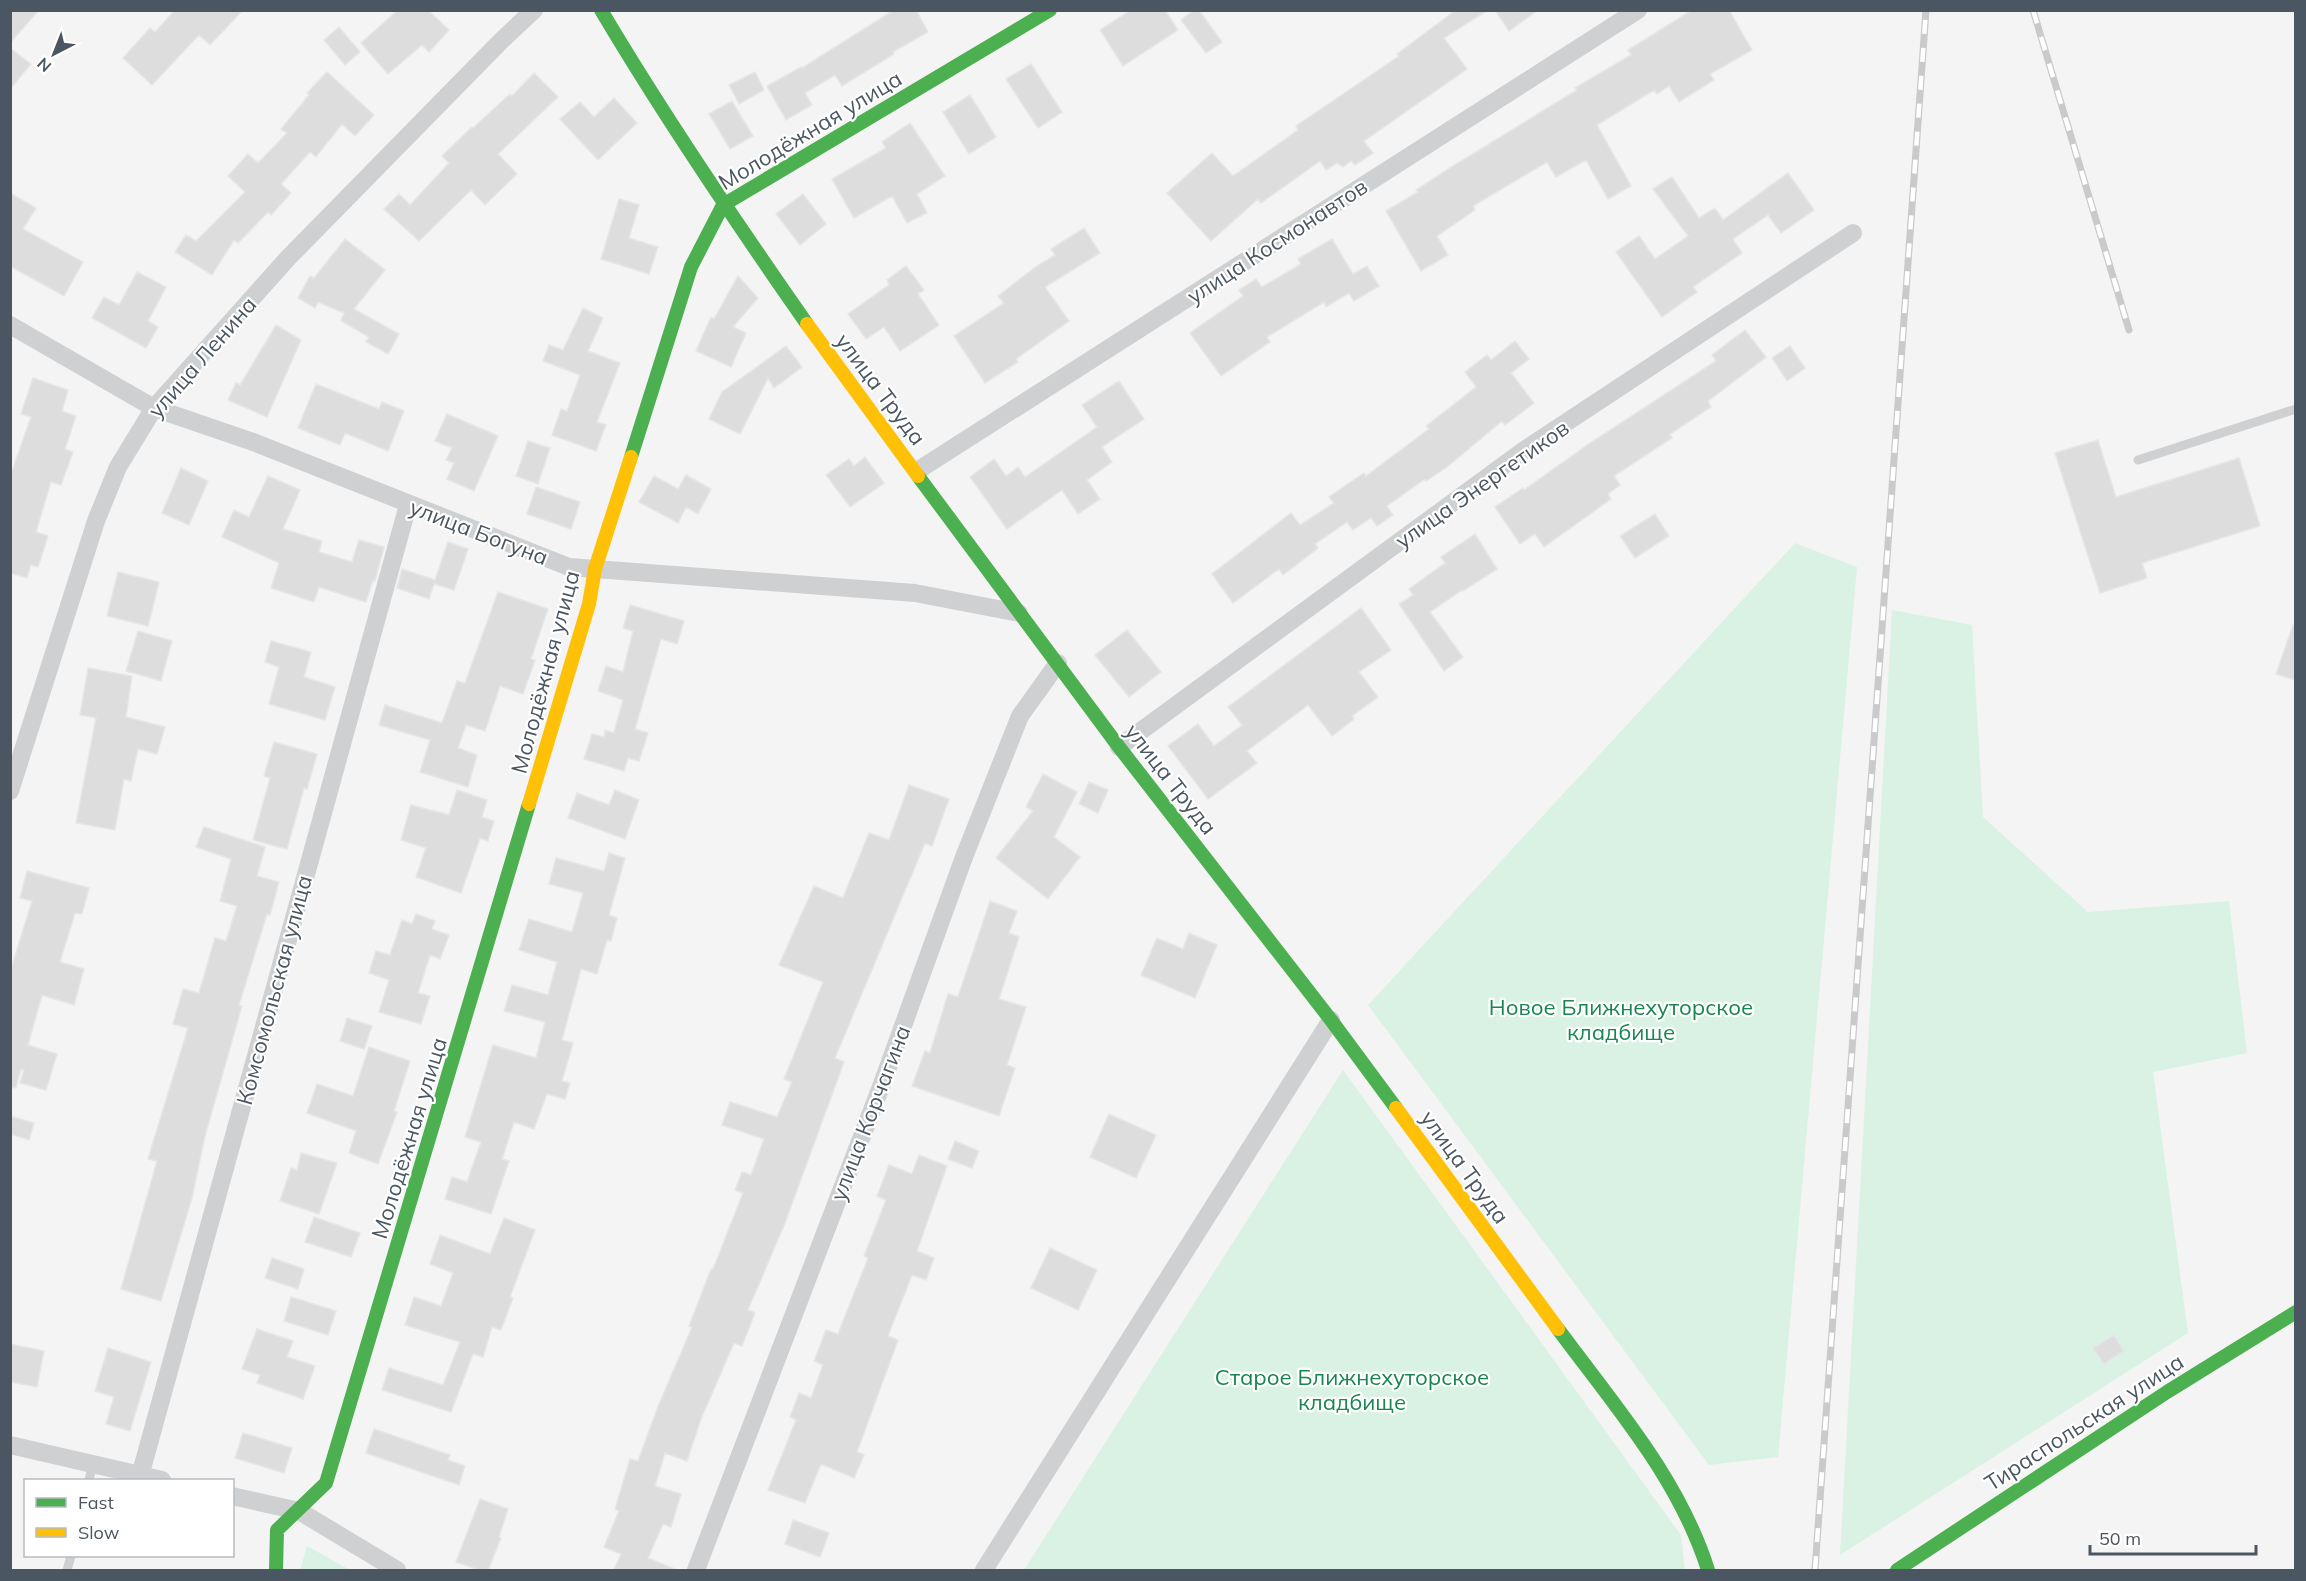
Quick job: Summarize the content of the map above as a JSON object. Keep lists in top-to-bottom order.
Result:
{
  "streets": {
    "street": [
      "Молодёжная улица",
      "улица Космонавтов",
      "улица Ленина",
      "улица Труда",
      "улица Энергетиков",
      "улица Богуна",
      "Комсомольская улица",
      "улица Корчагина",
      "Тираспольская улица"
    ]
  },
  "crossings": [
    ["Молодёжная улица", "улица Труда"],
    ["Молодёжная улица", "улица Богуна"],
    ["улица Космонавтов", "улица Труда"],
    ["улица Ленина", "улица Богуна"],
    ["улица Труда", "улица Энергетиков"],
    ["улица Труда", "улица Богуна"],
    ["улица Труда", "улица Корчагина"],
    ["улица Богуна", "Комсомольская улица"]
  ],
  "parks": ["Новое Ближнехуторское кладбище", "Старое Ближнехуторское кладбище"],
  "legend": ["Fast", "Slow"],
  "scale_bar": "50 m",
  "north": "bottom left"
}
